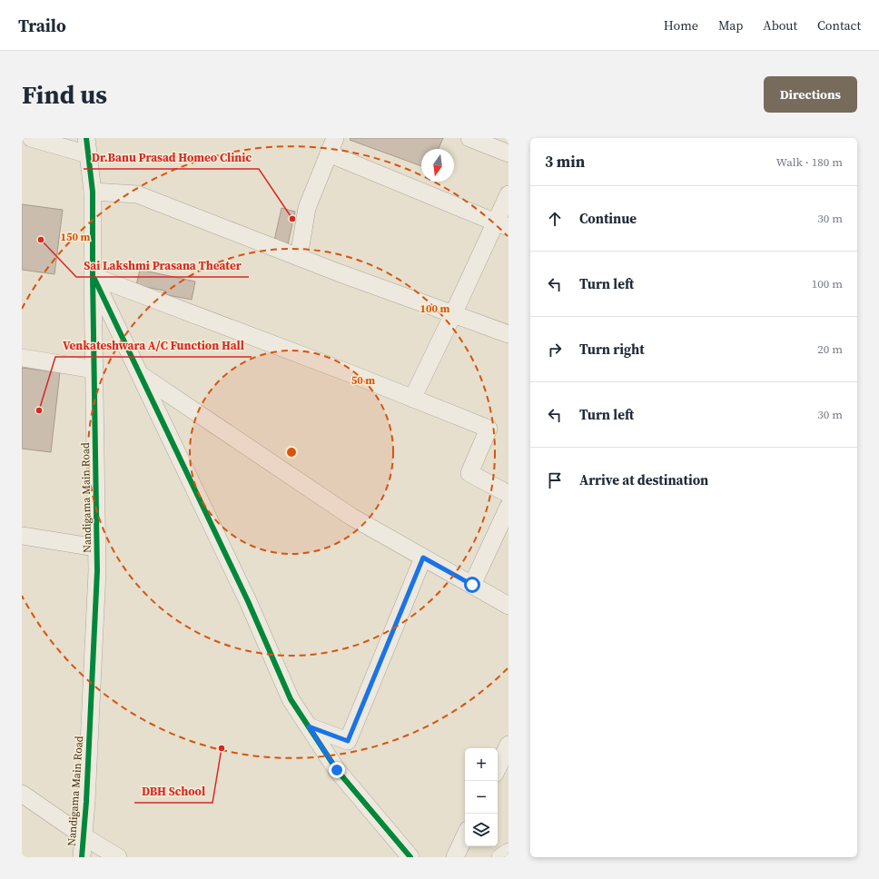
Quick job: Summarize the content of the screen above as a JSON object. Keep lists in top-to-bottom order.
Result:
{
  "streets": {
    "street": ["Nandigama Main Road"]
  },
  "places": [
    "Dr.Banu Prasad Homeo Clinic",
    "Sai Lakshmi Prasana Theater",
    "Venkateshwara A/C Function Hall",
    "DBH School"
  ],
  "north": "bottom",
  "page": {
    "header": "Trailo",
    "nav": [
      "Home",
      "Map",
      "About",
      "Contact"
    ],
    "buttons": "Directions",
    "title": "Find us",
    "heading": ["3 min", "Walk · 180 m"],
    "list": [
      ["Continue", "30 m"],
      ["Turn left", "100 m"],
      ["Turn right", "20 m"],
      ["Turn left", "30 m"],
      "Arrive at destination"
    ],
    "map_buttons": ["+", "−"]
  },
  "rings": ["150 m", "100 m", "50 m"]
}
